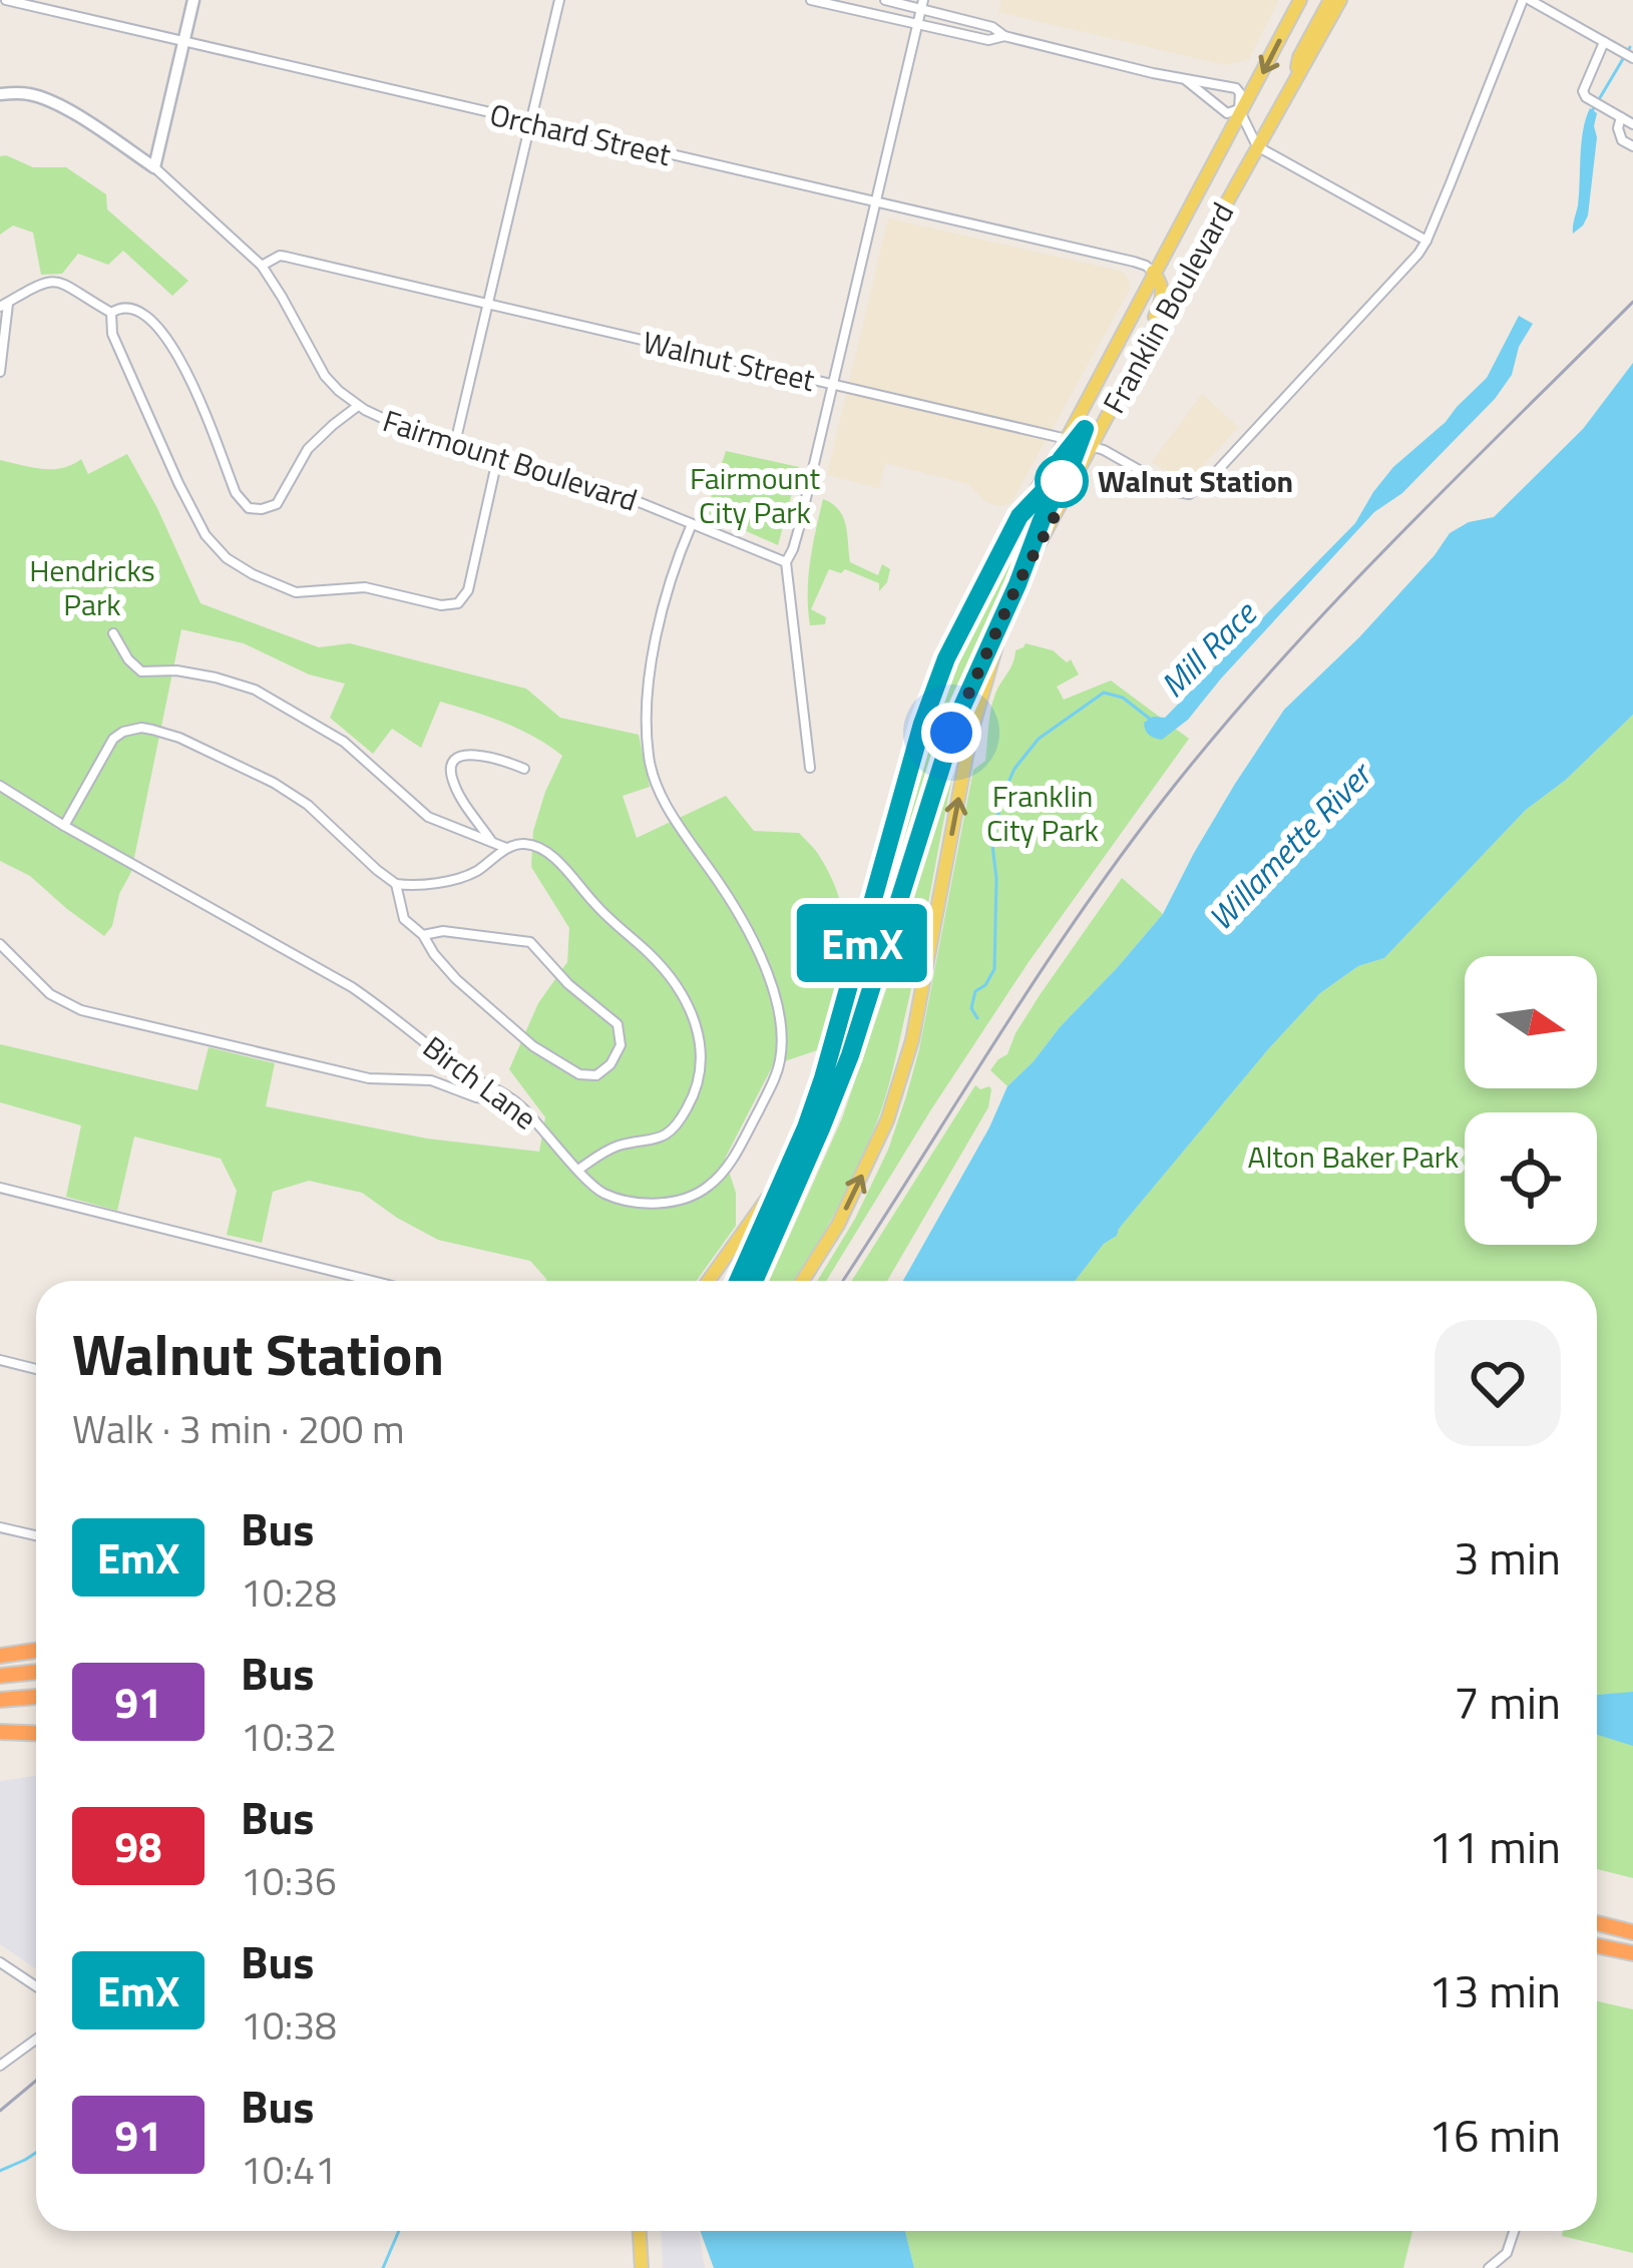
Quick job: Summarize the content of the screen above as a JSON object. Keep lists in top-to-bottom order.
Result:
{
  "streets": {
    "main road": ["Franklin Boulevard"],
    "street": [
      "Orchard Street",
      "Walnut Street",
      "Fairmount Boulevard",
      "Birch Lane"
    ]
  },
  "crossings": [
    ["Orchard Street", "Franklin Boulevard"],
    ["Franklin Boulevard", "Walnut Street"],
    ["Walnut Street", "Fairmount Boulevard"],
    ["Fairmount Boulevard", "Birch Lane"]
  ],
  "water": ["Mill Race", "Willamette River"],
  "parks": [
    "Fairmount City Park",
    "Hendricks Park",
    "Franklin City Park",
    "Alton Baker Park"
  ],
  "places": ["Walnut Station"],
  "lines": ["bus line EmX"],
  "north": "right",
  "page": {
    "on_map": "EmX",
    "heading": ["Walnut Station", "Walk · 3 min · 200 m"],
    "list": [
      {
        "mark": "EmX",
        "name": "Bus",
        "note": "10:28",
        "value": "3 min"
      },
      {
        "mark": "91",
        "name": "Bus",
        "note": "10:32",
        "value": "7 min"
      },
      {
        "mark": "98",
        "name": "Bus",
        "note": "10:36",
        "value": "11 min"
      },
      {
        "mark": "EmX",
        "name": "Bus",
        "note": "10:38",
        "value": "13 min"
      },
      {
        "mark": "91",
        "name": "Bus",
        "note": "10:41",
        "value": "16 min"
      }
    ]
  }
}
